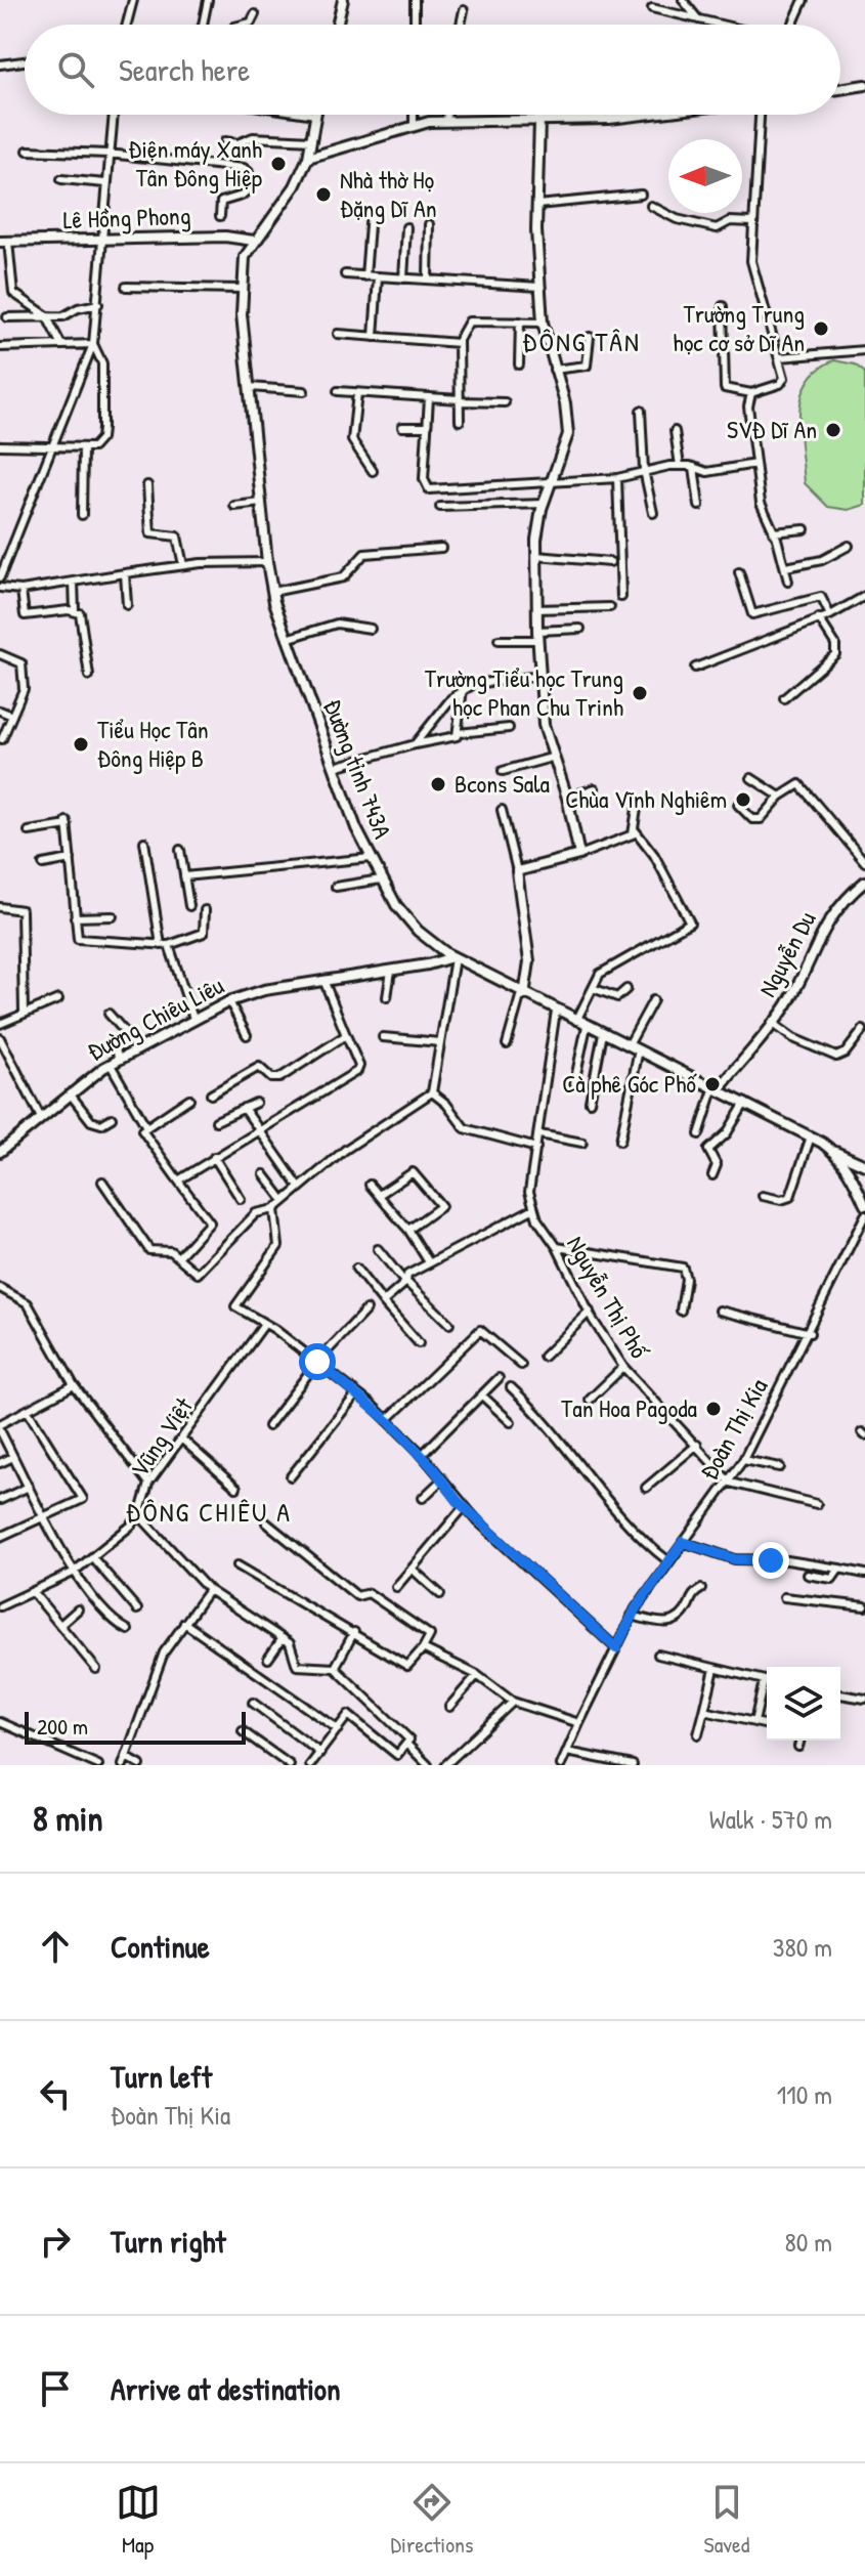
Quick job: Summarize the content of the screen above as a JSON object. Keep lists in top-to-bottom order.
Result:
{
  "streets": {
    "main road": [
      "Lê Hồng Phong",
      "Đường tỉnh 743A",
      "Nguyễn Du",
      "Đường Chiêu Liêu"
    ],
    "street": ["Nguyễn Thị Phố", "Đoàn Thị Kia", "Vũng Việt"]
  },
  "crossings": [
    ["Lê Hồng Phong", "Đường tỉnh 743A"],
    ["Đường tỉnh 743A", "Nguyễn Du"],
    ["Đường tỉnh 743A", "Đường Chiêu Liêu"],
    ["Nguyễn Thị Phố", "Đoàn Thị Kia"]
  ],
  "districts": ["ĐÔNG TÂN", "ĐÔNG CHIÊU A"],
  "places": [
    "Điện máy Xanh Tân Đông Hiệp",
    "Nhà thờ Họ Đặng Dĩ An",
    "Trường Trung học cơ sở Dĩ An",
    "SVĐ Dĩ An",
    "Trường Tiểu học Trung học Phan Chu Trinh",
    "Tiểu Học Tân Đông Hiệp B",
    "Bcons Sala",
    "Chùa Vĩnh Nghiêm",
    "Cà phê Góc Phố",
    "Tan Hoa Pagoda"
  ],
  "scale_bar": "200 m",
  "north": "left",
  "page": {
    "search": "Search here",
    "scale": "200 m",
    "heading": ["8 min", "Walk · 570 m"],
    "list": [
      ["Continue", "380 m"],
      ["Turn left", "Đoàn Thị Kia", "110 m"],
      ["Turn right", "80 m"],
      "Arrive at destination"
    ],
    "nav": ["Map", "Directions", "Saved"]
  }
}
